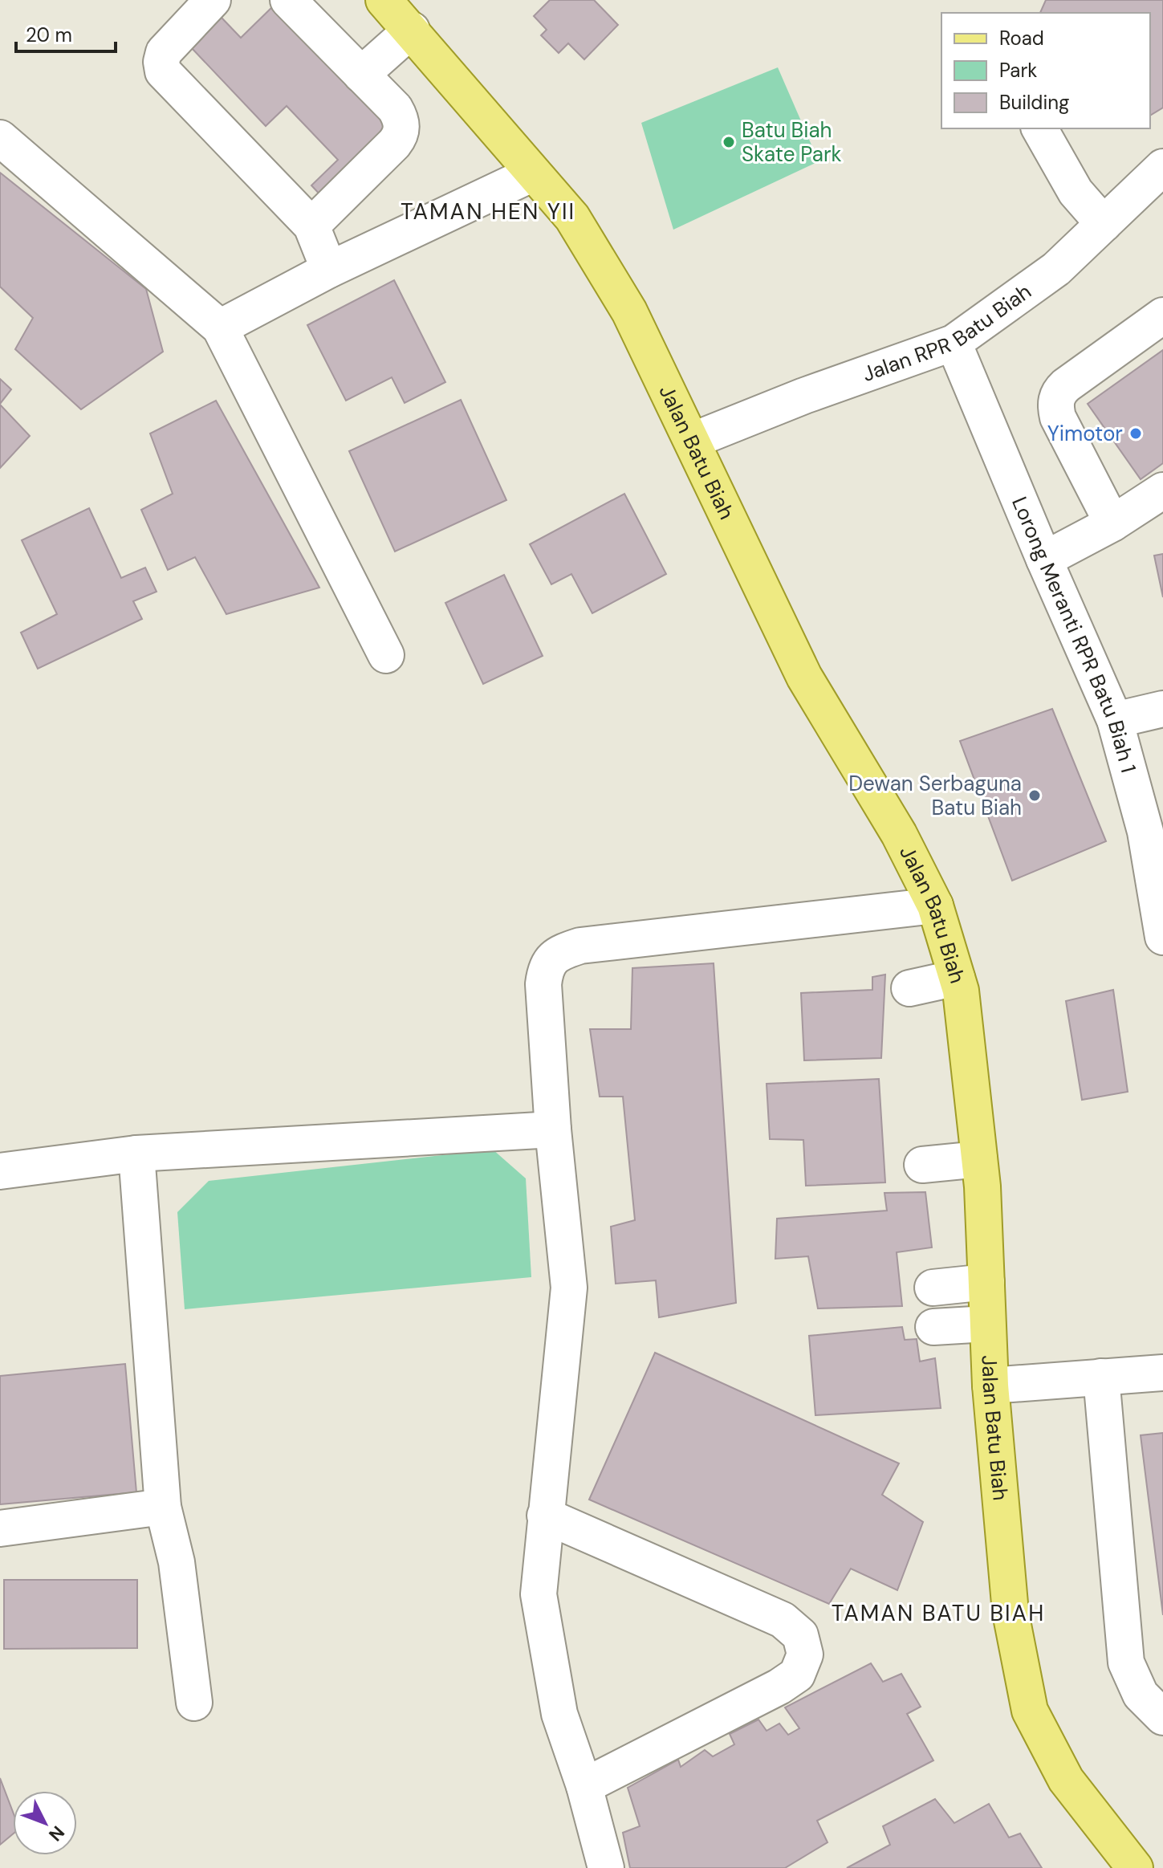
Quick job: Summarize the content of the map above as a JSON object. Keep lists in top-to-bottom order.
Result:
{
  "streets": {
    "main road": ["Jalan Batu Biah"],
    "street": ["Jalan RPR Batu Biah", "Lorong Meranti RPR Batu Biah 1"]
  },
  "crossings": [
    ["Jalan RPR Batu Biah", "Jalan Batu Biah"],
    ["Jalan RPR Batu Biah", "Lorong Meranti RPR Batu Biah 1"]
  ],
  "districts": ["TAMAN HEN YII", "TAMAN BATU BIAH"],
  "places": ["Batu Biah Skate Park", "Yimotor", "Dewan Serbaguna Batu Biah"],
  "legend": ["Road", "Park", "Building"],
  "scale_bar": "20 m",
  "north": "bottom right"
}
